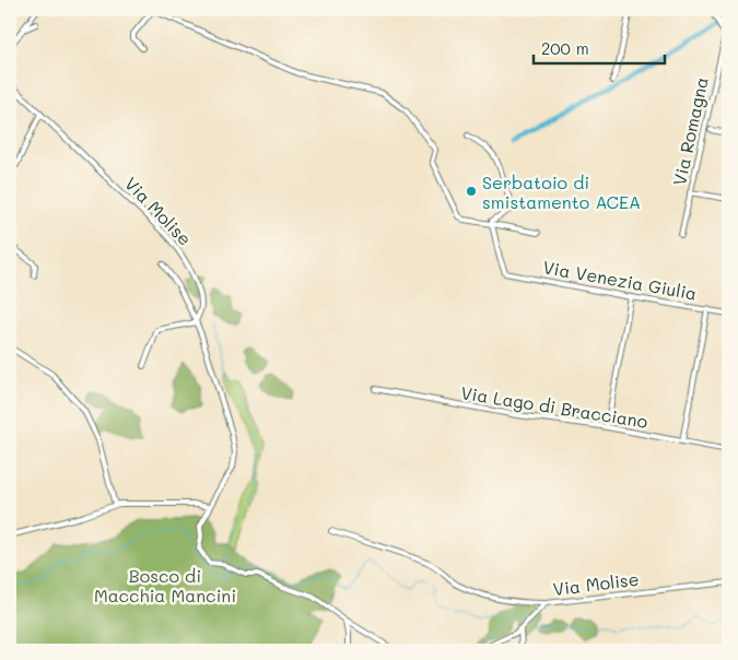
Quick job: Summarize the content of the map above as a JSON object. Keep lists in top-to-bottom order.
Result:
{
  "streets": {
    "street": [
      "Via Romagna",
      "Via Molise",
      "Via Venezia Giulia",
      "Via Lago di Bracciano"
    ]
  },
  "parks": ["Bosco di Macchia Mancini"],
  "places": ["Serbatoio di smistamento ACEA"],
  "scale_bar": "200 m"
}
